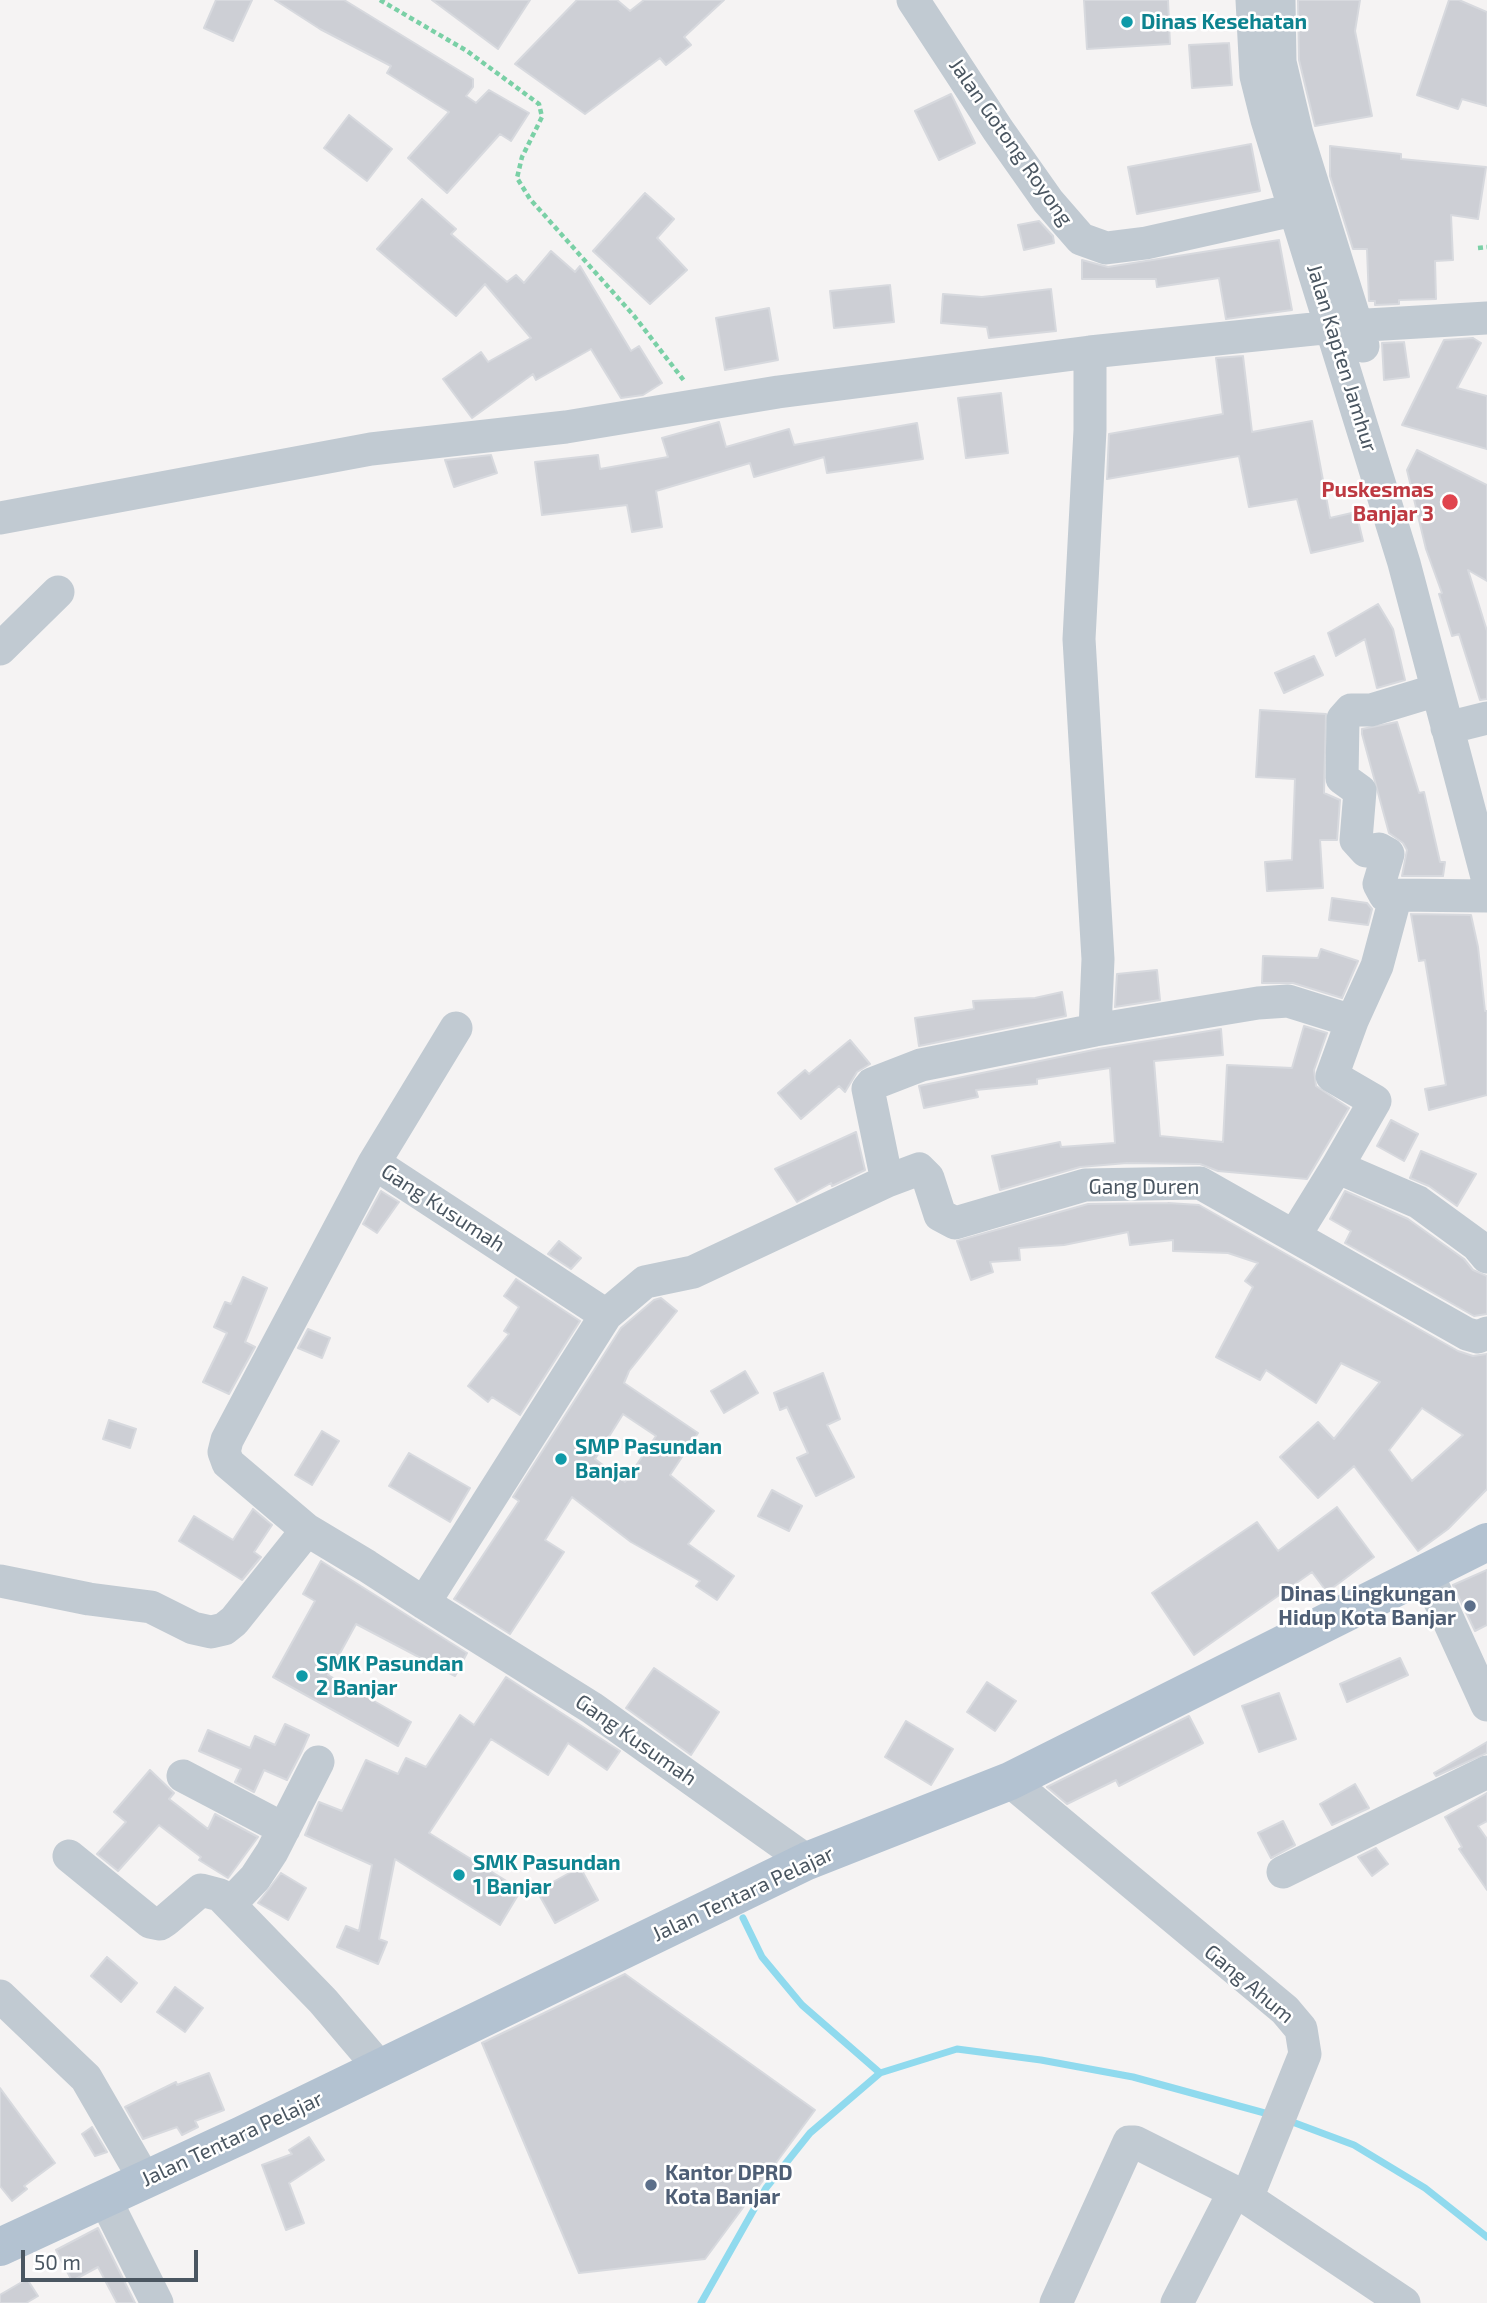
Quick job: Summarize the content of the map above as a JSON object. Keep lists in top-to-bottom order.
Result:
{
  "streets": {
    "main road": ["Jalan Tentara Pelajar"],
    "street": [
      "Jalan Gotong Royong",
      "Jalan Kapten Jamhur",
      "Gang Duren",
      "Gang Kusumah",
      "Gang Ahum"
    ]
  },
  "crossings": [
    ["Jalan Gotong Royong", "Jalan Kapten Jamhur"],
    ["Gang Kusumah", "Jalan Tentara Pelajar"],
    ["Jalan Tentara Pelajar", "Gang Ahum"]
  ],
  "places": [
    "Dinas Kesehatan",
    "Puskesmas Banjar 3",
    "SMP Pasundan Banjar",
    "Dinas Lingkungan Hidup Kota Banjar",
    "SMK Pasundan 2 Banjar",
    "SMK Pasundan 1 Banjar",
    "Kantor DPRD Kota Banjar"
  ],
  "scale_bar": "50 m"
}
